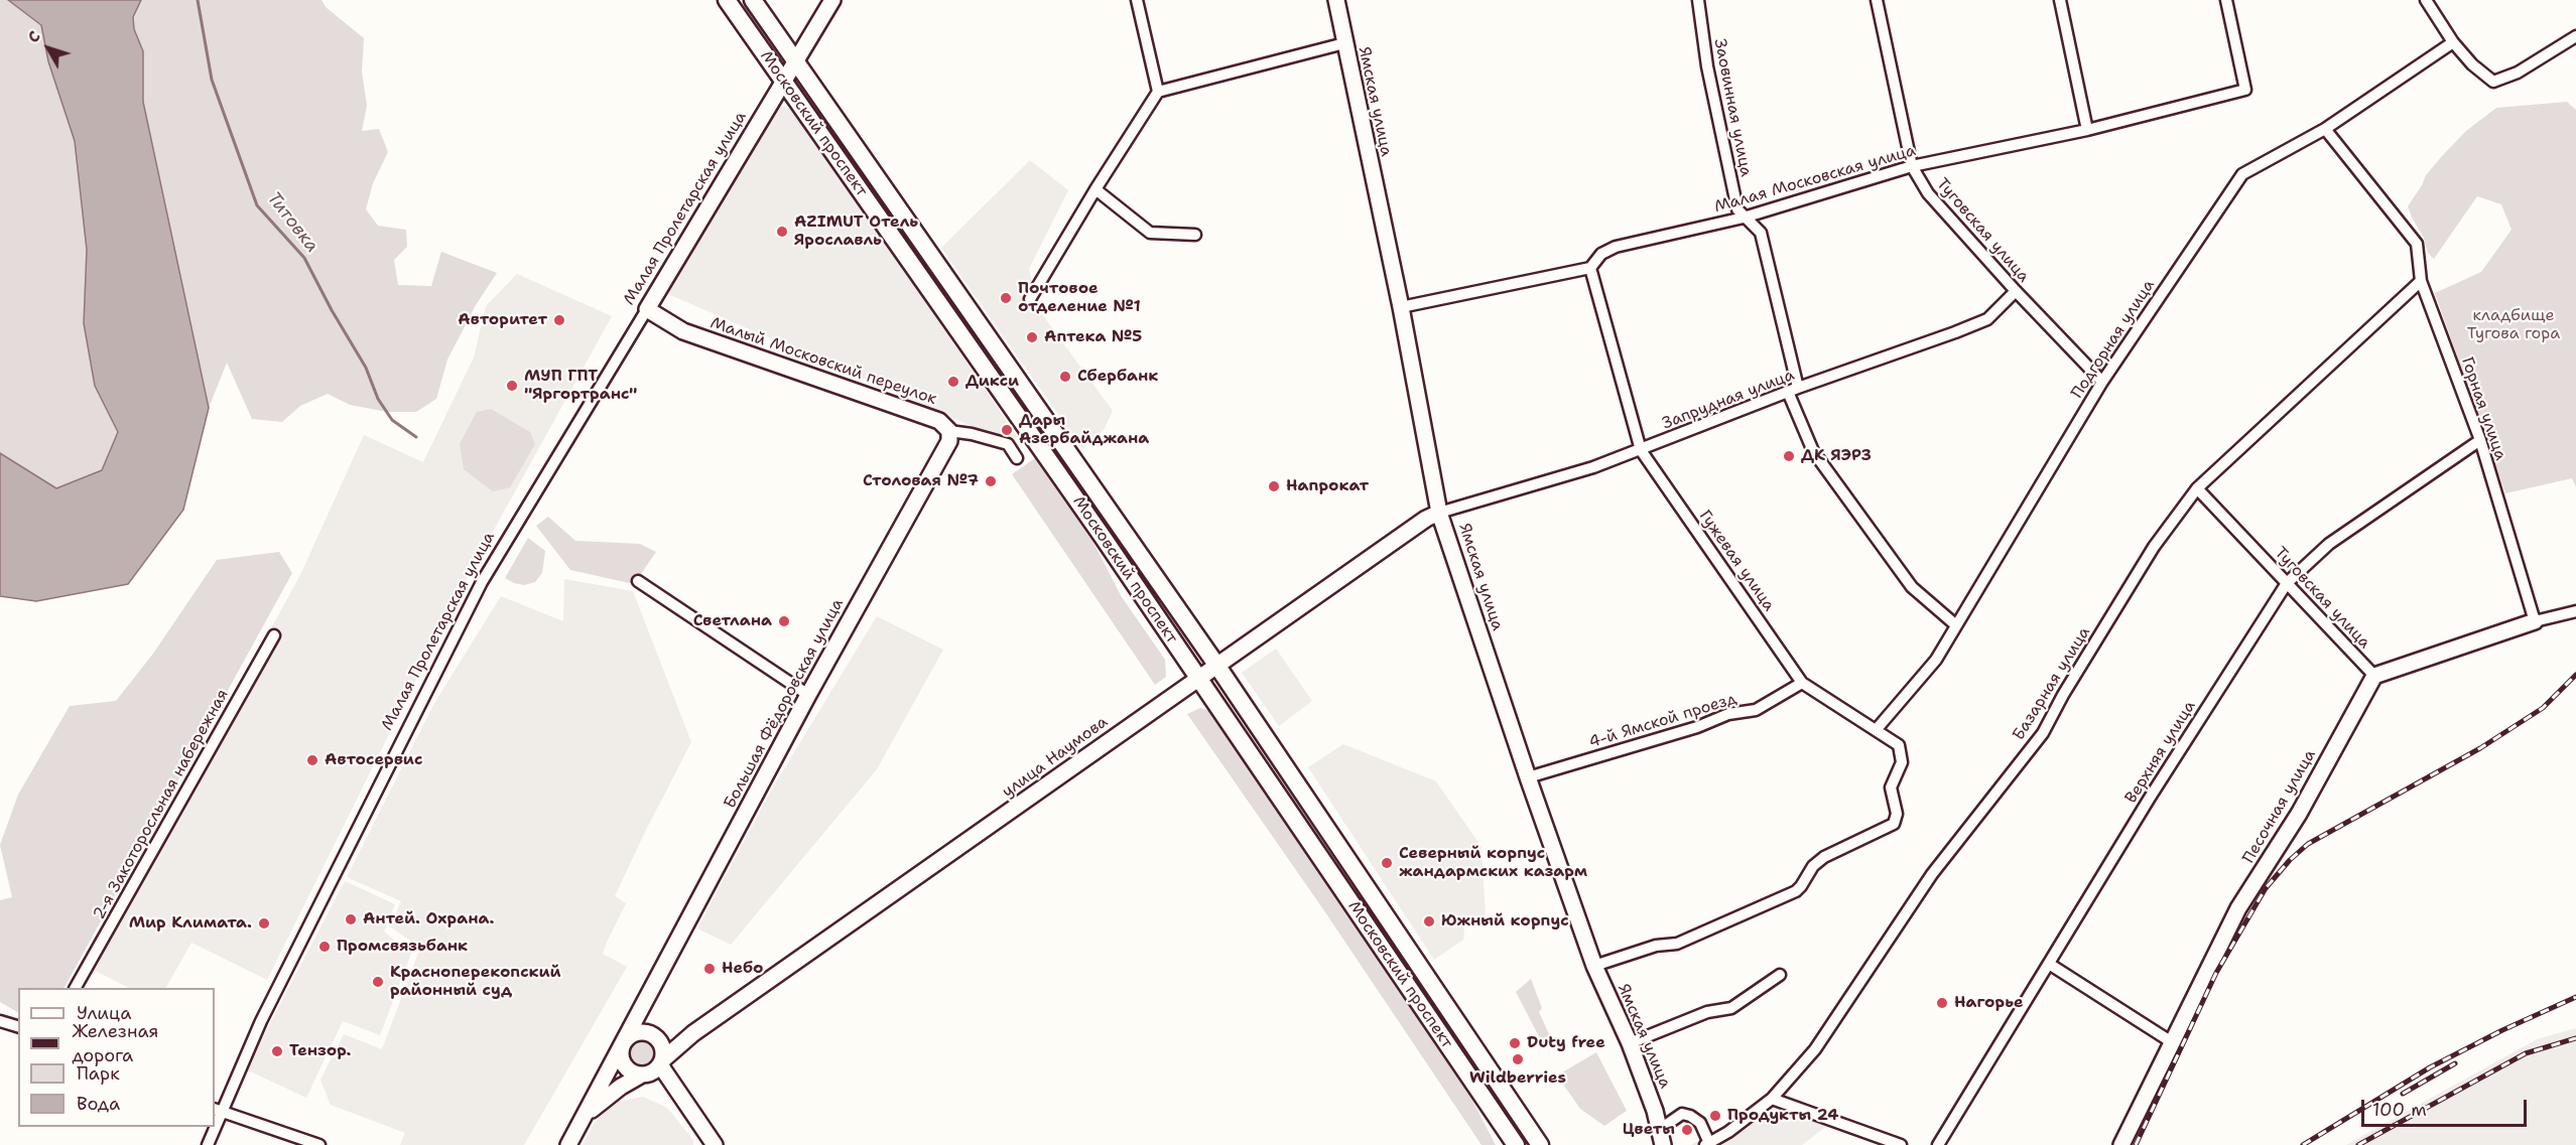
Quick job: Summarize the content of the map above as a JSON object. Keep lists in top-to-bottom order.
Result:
{
  "streets": {
    "main road": ["Московский проспект"],
    "street": [
      "Ямская улица",
      "Заовинная улица",
      "Малая Московская улица",
      "Малая Пролетарская улица",
      "Туговская улица",
      "Подгорная улица",
      "Малый Московский переулок",
      "Запрудная улица",
      "Горная улица",
      "Гужевая улица",
      "Базарная улица",
      "Большая Фёдоровская улица",
      "4-й Ямской проезд",
      "Верхняя улица",
      "улица Наумова",
      "2-я Закоторосльная набережная",
      "Песочная улица"
    ]
  },
  "crossings": [
    ["Ямская улица", "Малая Московская улица"],
    ["Ямская улица", "Запрудная улица"],
    ["Ямская улица", "Гужевая улица"],
    ["Ямская улица", "4-й Ямской проезд"],
    ["Ямская улица", "улица Наумова"],
    ["Заовинная улица", "Малая Московская улица"],
    ["Заовинная улица", "Подгорная улица"],
    ["Заовинная улица", "Запрудная улица"],
    ["Московский проспект", "Малая Пролетарская улица"],
    ["Московский проспект", "улица Наумова"],
    ["Малая Московская улица", "Туговская улица"],
    ["Малая Московская улица", "Гужевая улица"],
    ["Малая Пролетарская улица", "Малый Московский переулок"],
    ["Туговская улица", "Подгорная улица"],
    ["Туговская улица", "Запрудная улица"],
    ["Туговская улица", "Базарная улица"],
    ["Туговская улица", "Верхняя улица"],
    ["Туговская улица", "Песочная улица"],
    ["Подгорная улица", "Горная улица"],
    ["Подгорная улица", "Гужевая улица"],
    ["Малый Московский переулок", "Большая Фёдоровская улица"],
    ["Запрудная улица", "Гужевая улица"],
    ["Запрудная улица", "улица Наумова"],
    ["Горная улица", "Базарная улица"],
    ["Горная улица", "Верхняя улица"],
    ["Гужевая улица", "4-й Ямской проезд"],
    ["Большая Фёдоровская улица", "улица Наумова"]
  ],
  "water": ["Титовка"],
  "parks": ["кладбище Тугова гора"],
  "places": [
    "AZIMUT Отель Ярославль",
    "Почтовое отделение №1",
    "Авторитет",
    "Аптека №5",
    "Сбербанк",
    "Дикси",
    "МУП ГПТ \"Яргортранс\"",
    "Дары Азербайджана",
    "ДК ЯЭРЗ",
    "Столовая №7",
    "Напрокат",
    "Светлана",
    "Автосервис",
    "Северный корпус жандармских казарм",
    "Антей. Охрана.",
    "Южный корпус",
    "Мир Климата.",
    "Промсвязьбанк",
    "Небо",
    "Красноперекопский районный суд",
    "Нагорье",
    "Duty free",
    "Тензор.",
    "Wildberries",
    "Продукты 24",
    "Цветы"
  ],
  "legend": [
    "Улица",
    "Железная дорога",
    "Парк",
    "Вода"
  ],
  "scale_bar": "100 m",
  "north": "top left"
}
